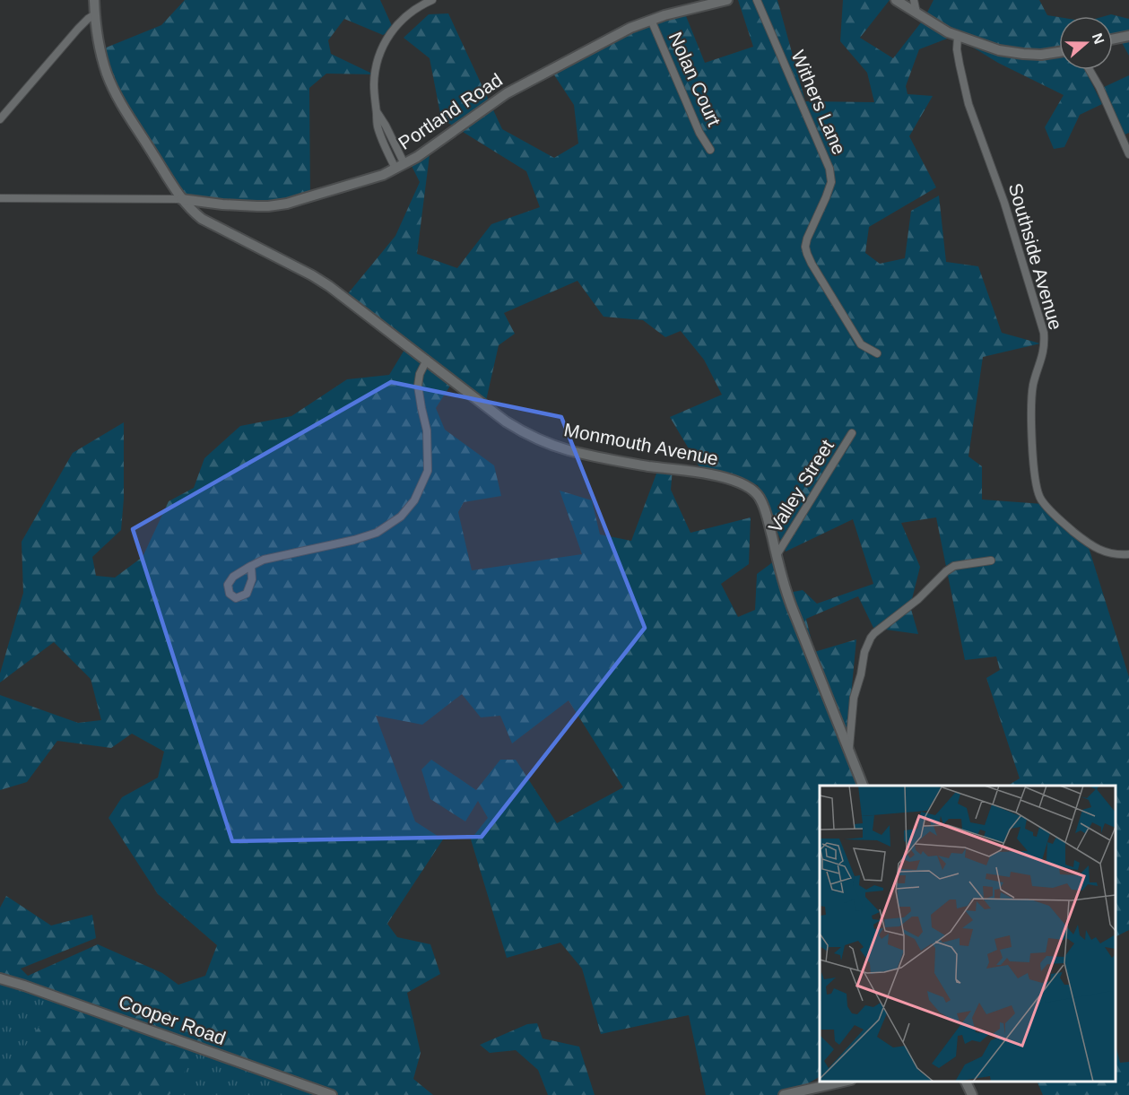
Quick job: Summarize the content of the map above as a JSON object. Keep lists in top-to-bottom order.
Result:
{
  "streets": {
    "street": [
      "Nolan Court",
      "Withers Lane",
      "Portland Road",
      "Southside Avenue",
      "Monmouth Avenue",
      "Valley Street",
      "Cooper Road"
    ]
  },
  "crossings": [
    ["Nolan Court", "Portland Road"],
    ["Portland Road", "Monmouth Avenue"],
    ["Monmouth Avenue", "Valley Street"]
  ],
  "north": "right"
}
